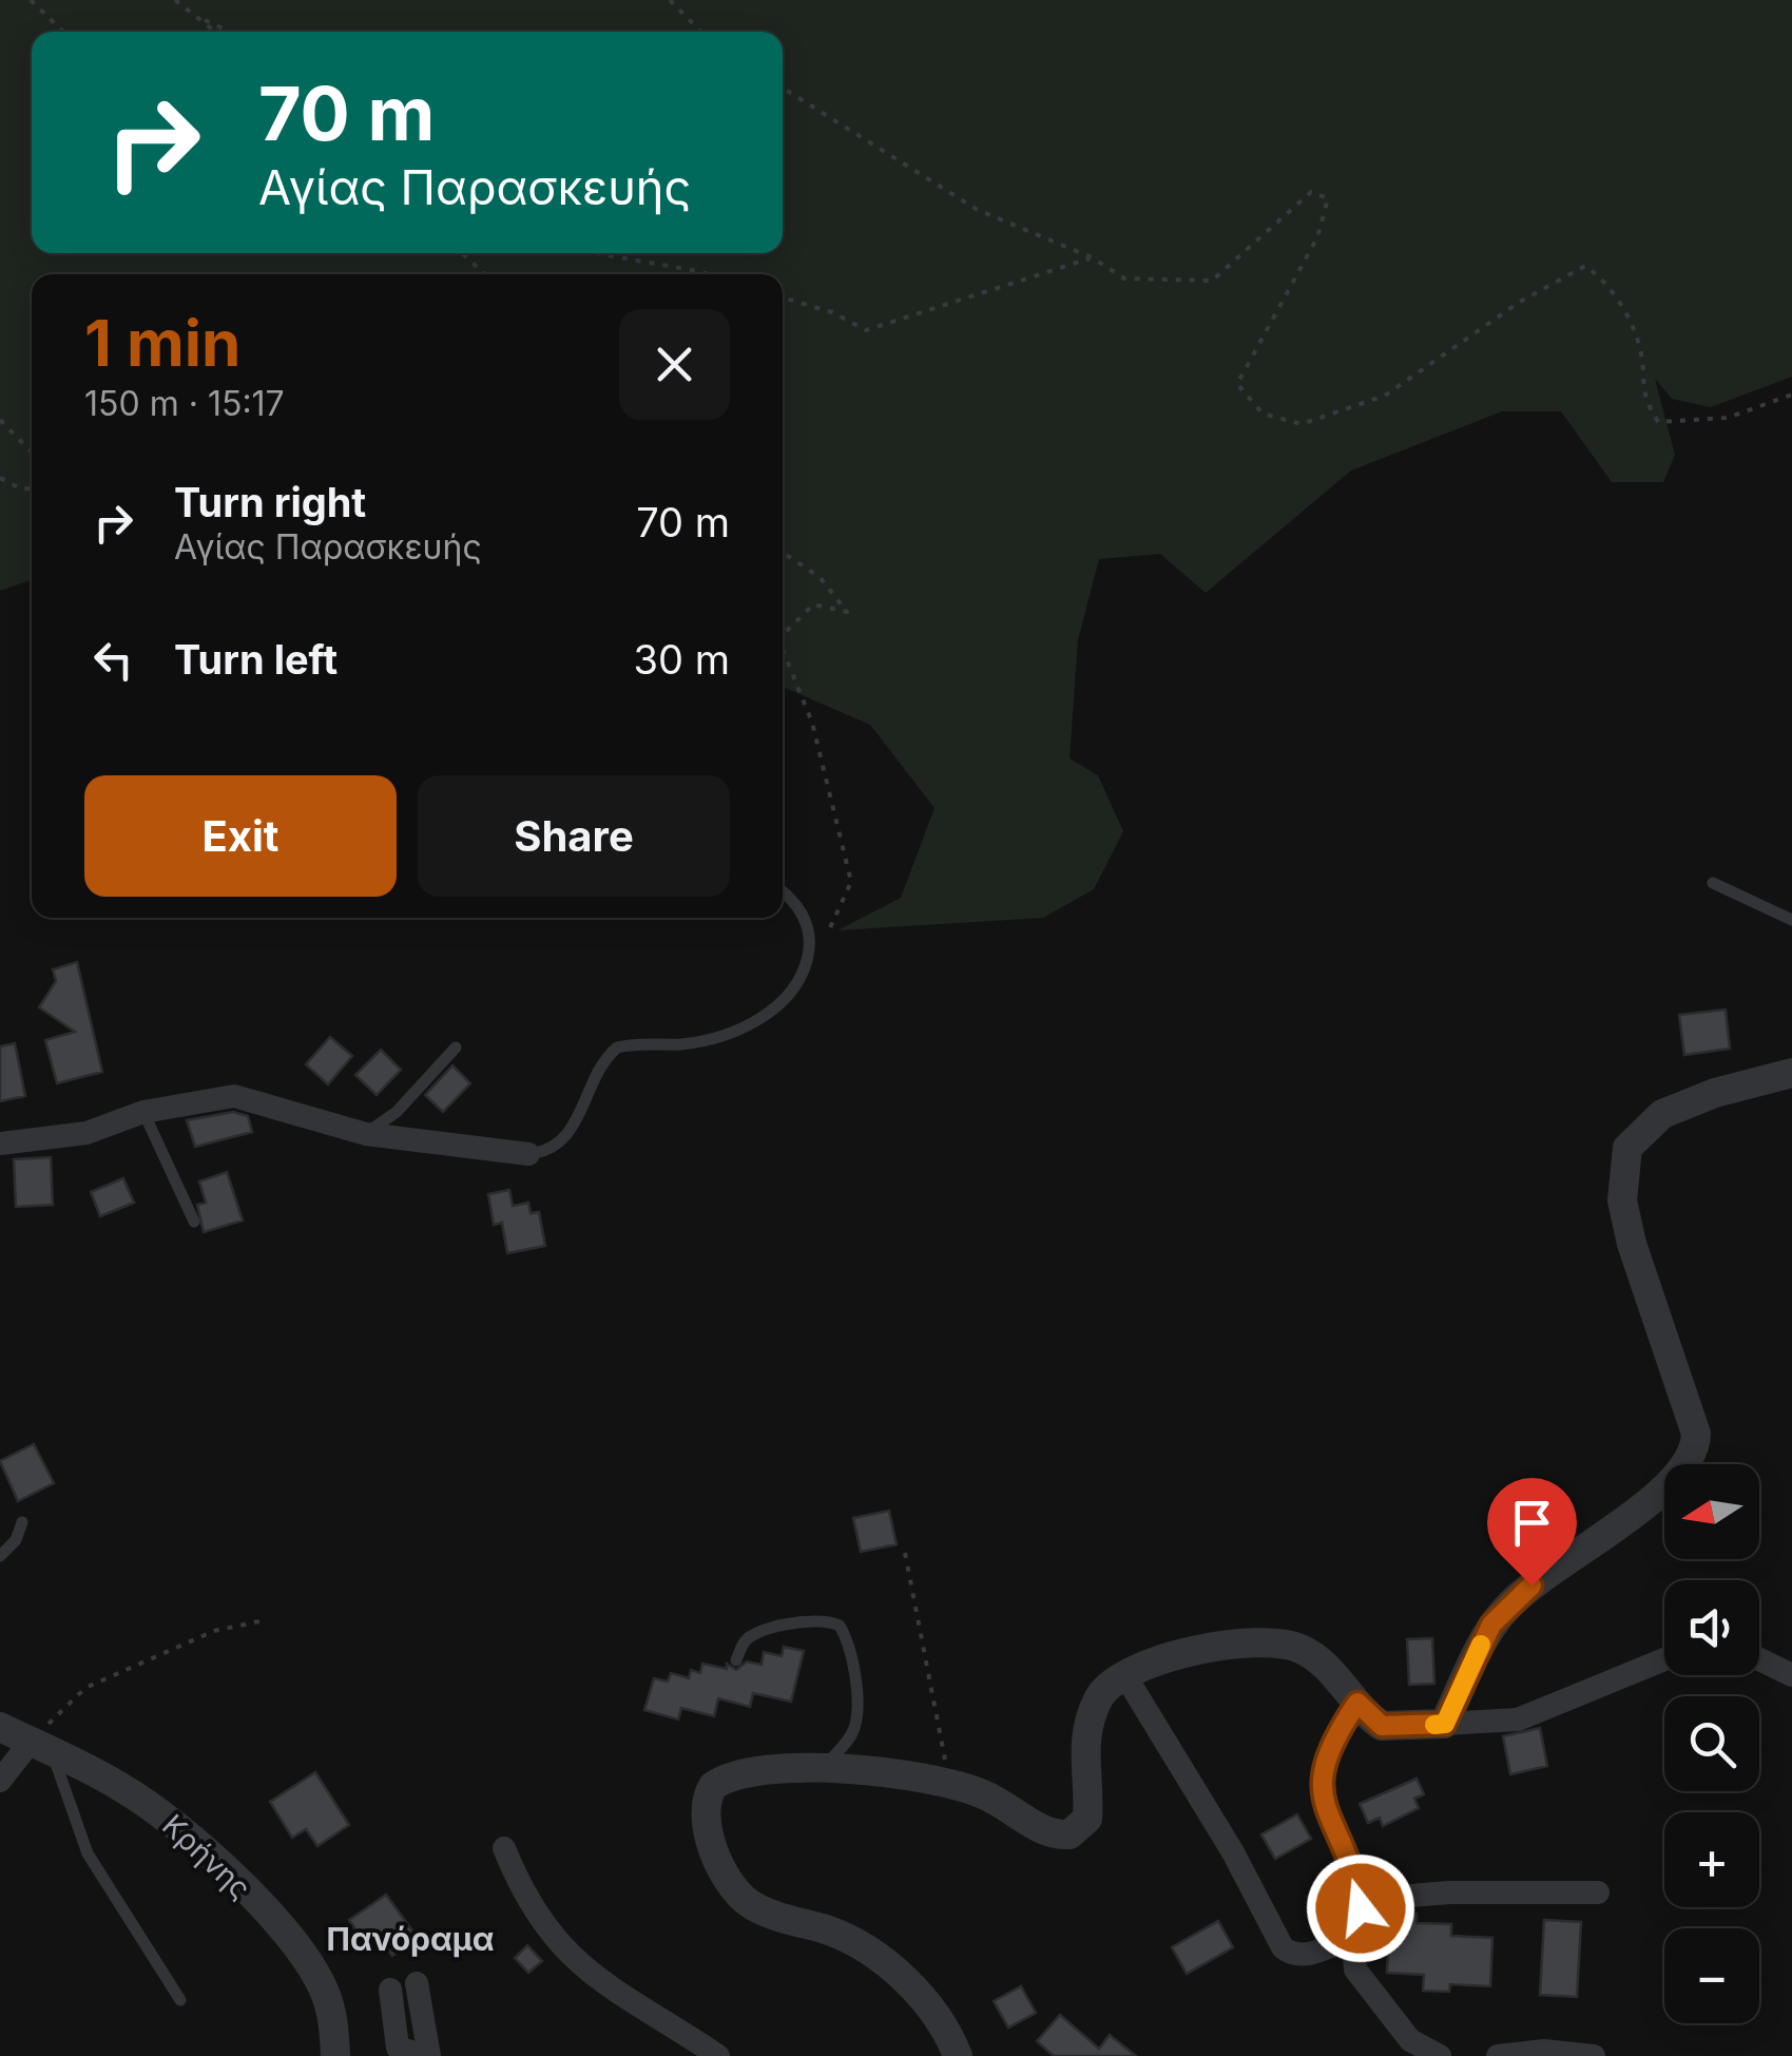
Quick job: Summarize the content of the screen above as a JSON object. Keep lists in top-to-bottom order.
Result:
{
  "streets": {
    "street": ["Κρήνης"]
  },
  "districts": ["Πανόραμα"],
  "north": "left",
  "page": {
    "turn": ["70 m", "Αγίας Παρασκευής"],
    "heading": ["1 min", "150 m · 15:17"],
    "list": [
      {
        "name": "Turn right",
        "note": "Αγίας Παρασκευής",
        "value": "70 m"
      },
      {
        "name": "Turn left",
        "value": "30 m"
      }
    ],
    "buttons": ["Exit", "Share"],
    "map_buttons": ["+", "−"]
  }
}
